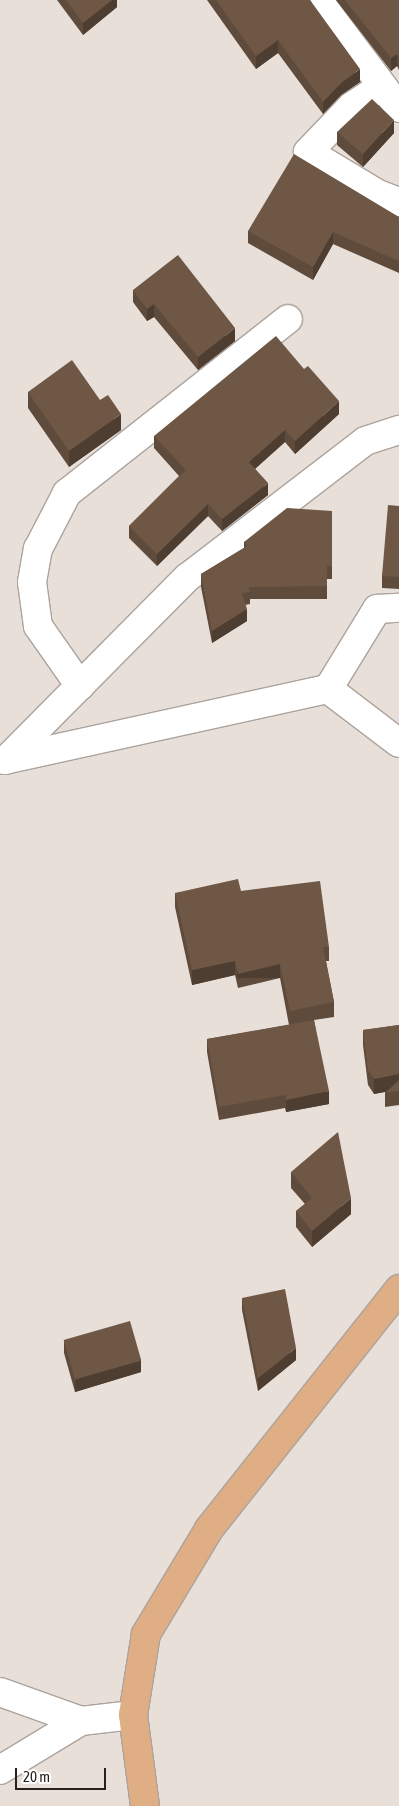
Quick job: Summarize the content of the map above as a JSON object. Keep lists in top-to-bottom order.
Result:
{
  "scale_bar": "20 m"
}
